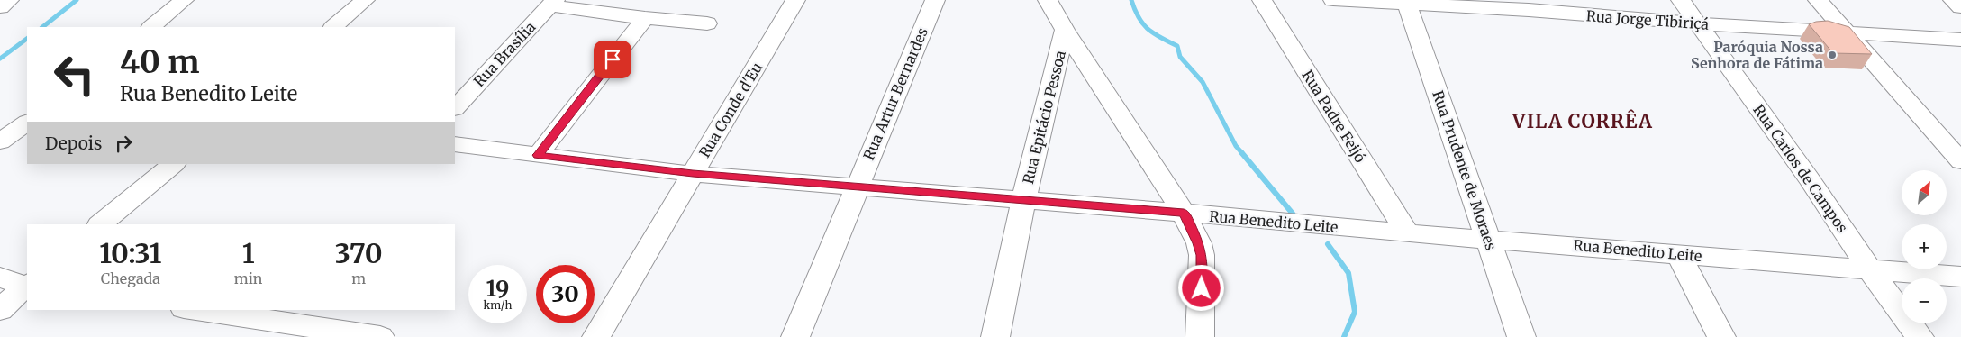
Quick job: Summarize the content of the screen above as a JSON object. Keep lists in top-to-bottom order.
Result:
{
  "streets": {
    "street": [
      "Rua Jorge Tibiriçá",
      "Rua Brasília",
      "Rua Artur Bernardes",
      "Rua Conde d'Eu",
      "Rua Padre Feijó",
      "Rua Epitácio Pessoa",
      "Rua Carlos de Campos",
      "Rua Prudente de Moraes",
      "Rua Benedito Leite"
    ]
  },
  "crossings": [
    ["Rua Jorge Tibiriçá", "Rua Carlos de Campos"],
    ["Rua Jorge Tibiriçá", "Rua Prudente de Moraes"],
    ["Rua Artur Bernardes", "Rua Benedito Leite"],
    ["Rua Conde d'Eu", "Rua Benedito Leite"],
    ["Rua Padre Feijó", "Rua Benedito Leite"],
    ["Rua Epitácio Pessoa", "Rua Benedito Leite"],
    ["Rua Carlos de Campos", "Rua Benedito Leite"],
    ["Rua Prudente de Moraes", "Rua Benedito Leite"]
  ],
  "districts": ["VILA CORRÊA"],
  "places": ["Paróquia Nossa Senhora de Fátima"],
  "north": "top right",
  "page": {
    "turn": ["40 m", "Rua Benedito Leite"],
    "then": "Depois",
    "map_buttons": ["+", "−"],
    "eta": [
      "10:31",
      "Chegada",
      "1",
      "min",
      "370",
      "m"
    ],
    "speed": "19 km/h",
    "limit": "30"
  }
}
